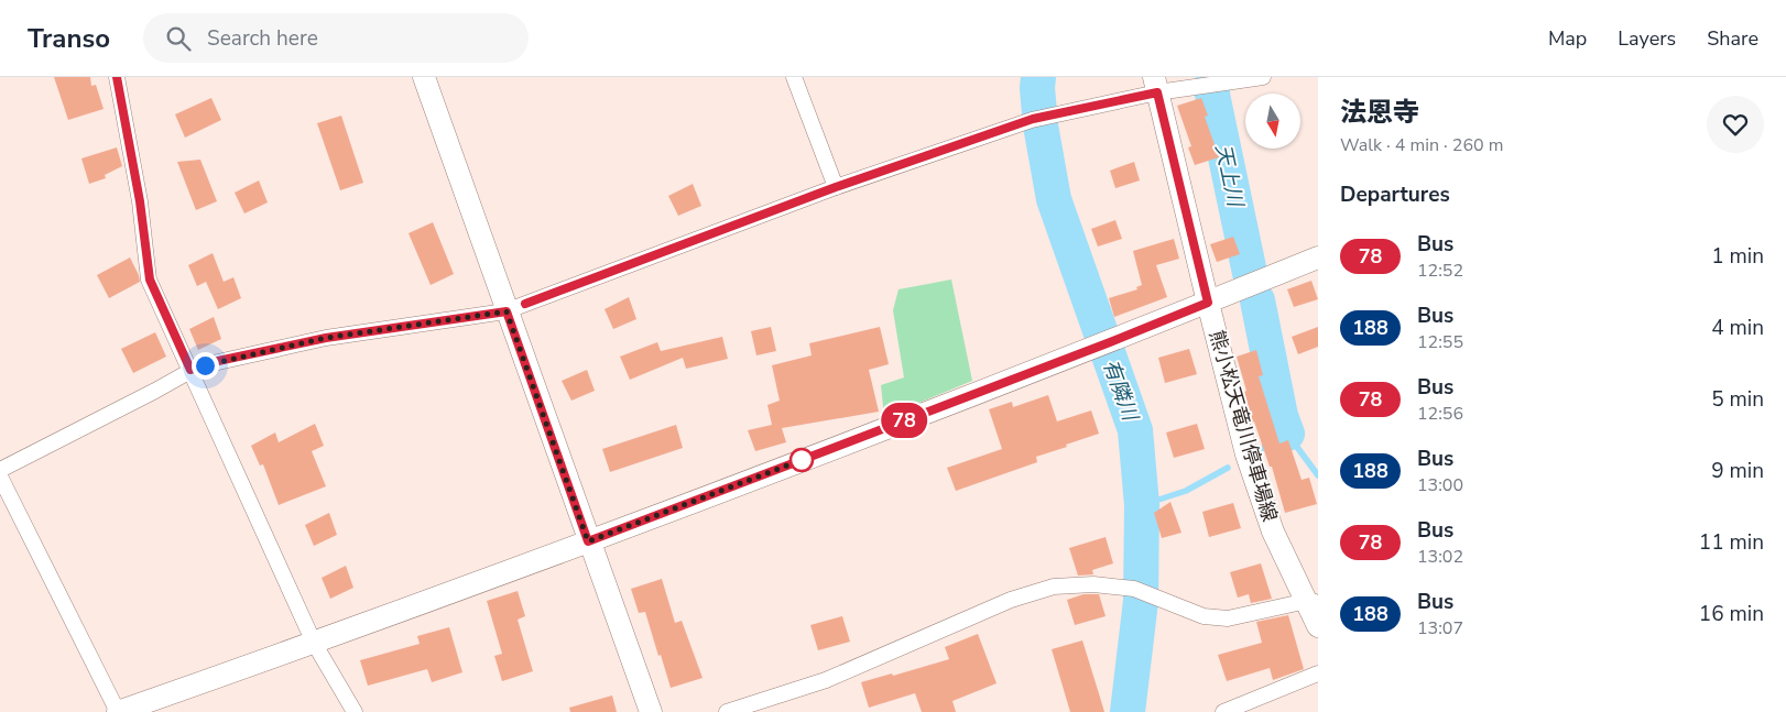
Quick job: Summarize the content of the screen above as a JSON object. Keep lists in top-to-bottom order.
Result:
{
  "streets": {
    "street": ["熊小松天竜川停車場線"]
  },
  "water": ["天上川", "有隣川"],
  "lines": ["bus line 78"],
  "north": "bottom",
  "page": {
    "header": "Transo",
    "search": "Search here",
    "nav": ["Map", "Layers", "Share"],
    "on_map": "78",
    "heading": [
      ["法恩寺", "Walk · 4 min · 260 m"],
      "Departures"
    ],
    "list": [
      {
        "mark": "78",
        "name": "Bus",
        "note": "12:52",
        "value": "1 min"
      },
      {
        "mark": "188",
        "name": "Bus",
        "note": "12:55",
        "value": "4 min"
      },
      {
        "mark": "78",
        "name": "Bus",
        "note": "12:56",
        "value": "5 min"
      },
      {
        "mark": "188",
        "name": "Bus",
        "note": "13:00",
        "value": "9 min"
      },
      {
        "mark": "78",
        "name": "Bus",
        "note": "13:02",
        "value": "11 min"
      },
      {
        "mark": "188",
        "name": "Bus",
        "note": "13:07",
        "value": "16 min"
      }
    ]
  }
}
